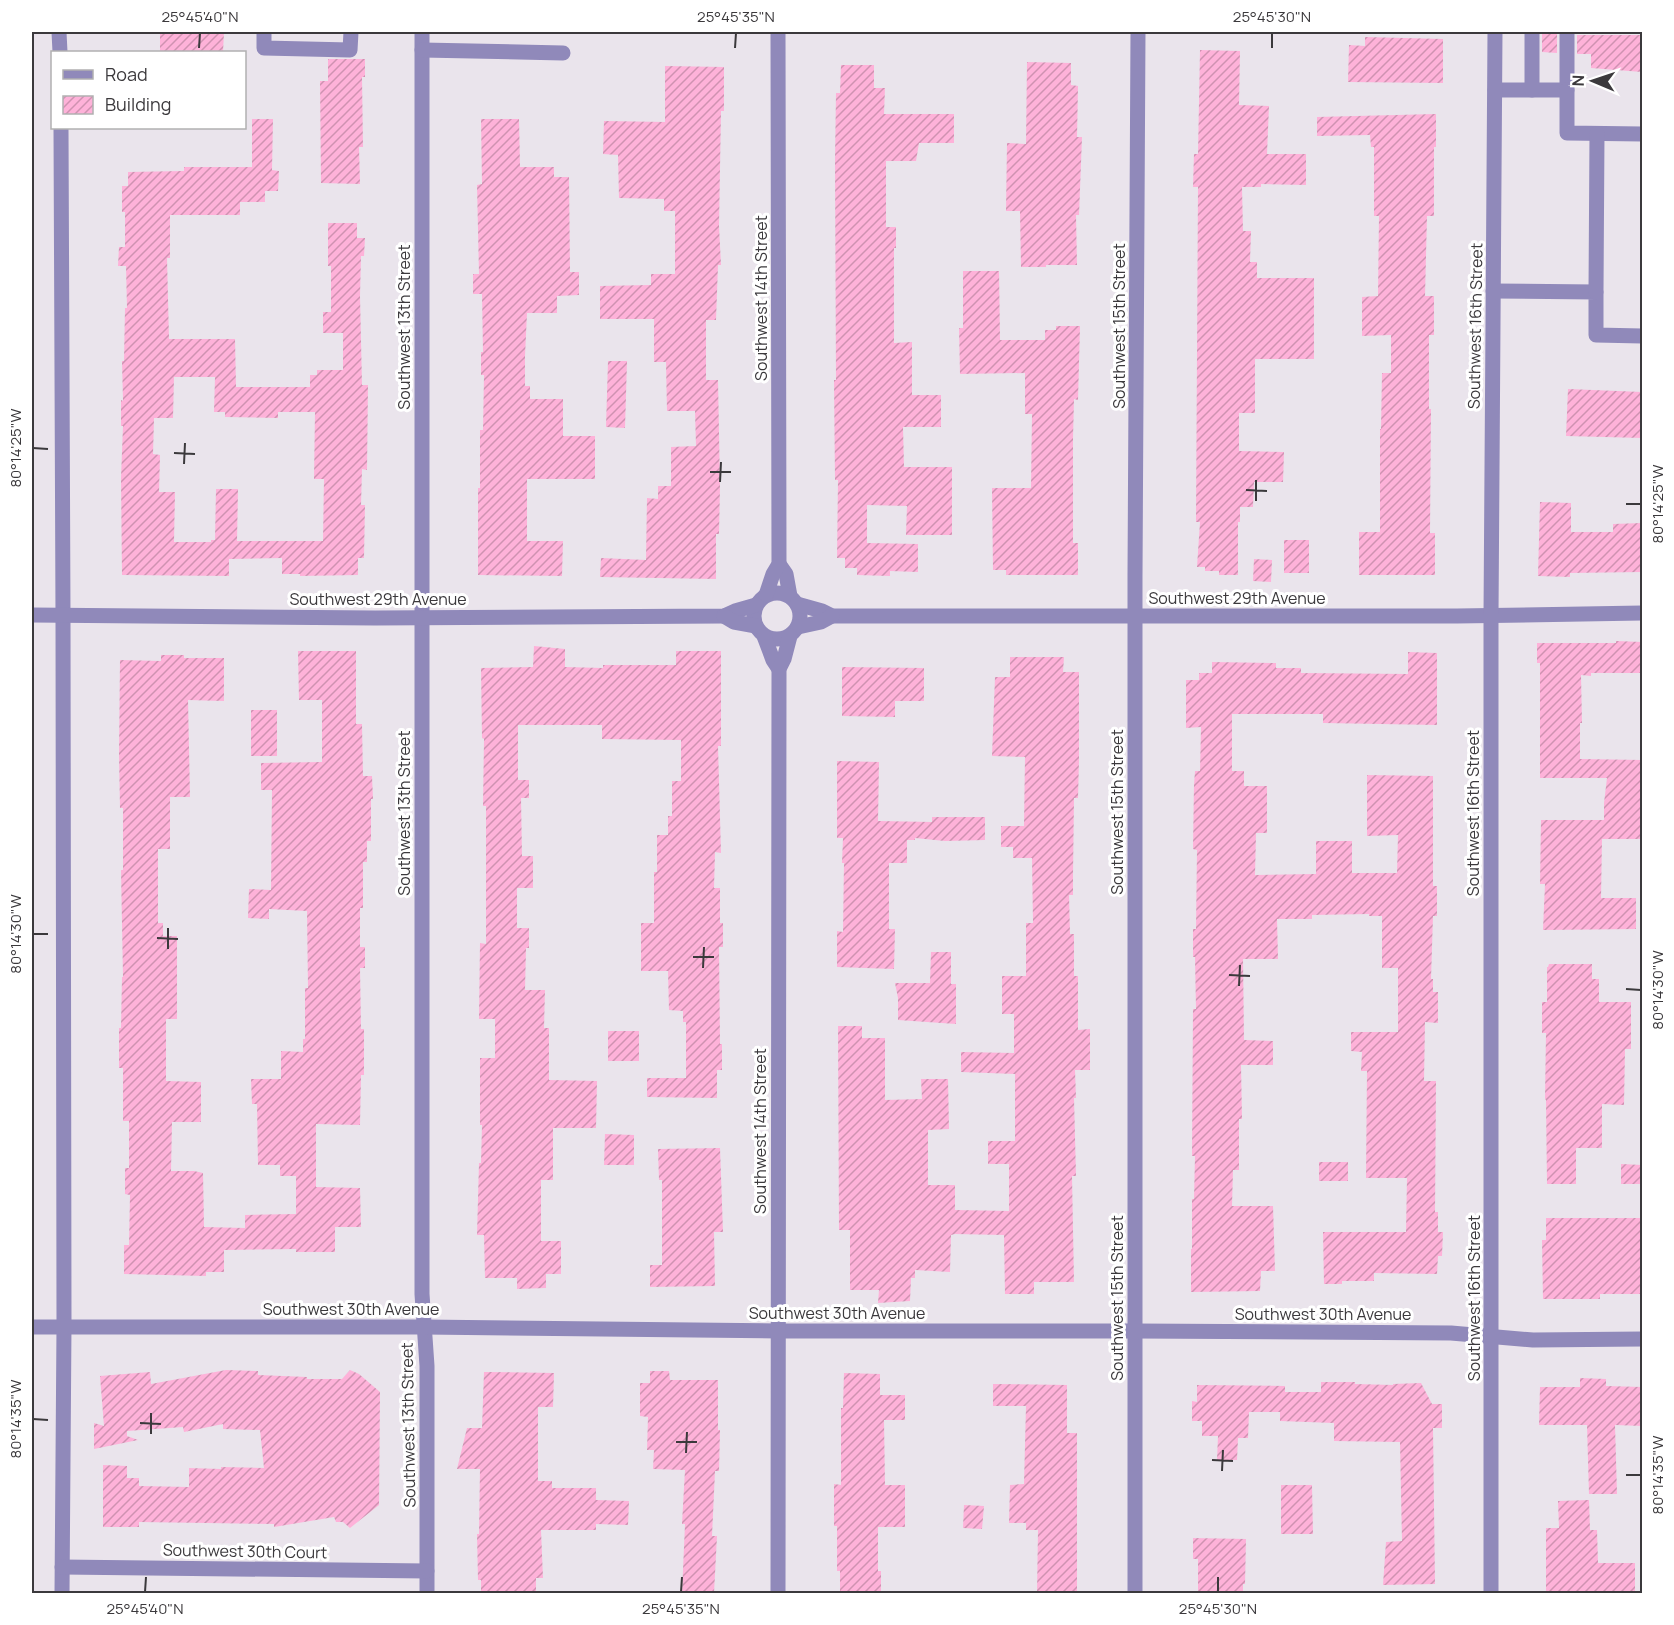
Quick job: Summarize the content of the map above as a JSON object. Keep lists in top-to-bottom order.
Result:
{
  "streets": {
    "street": [
      "Southwest 14th Street",
      "Southwest 15th Street",
      "Southwest 16th Street",
      "Southwest 13th Street",
      "Southwest 29th Avenue",
      "Southwest 30th Avenue",
      "Southwest 30th Court"
    ]
  },
  "crossings": [
    ["Southwest 14th Street", "Southwest 29th Avenue"],
    ["Southwest 14th Street", "Southwest 30th Avenue"],
    ["Southwest 15th Street", "Southwest 29th Avenue"],
    ["Southwest 15th Street", "Southwest 30th Avenue"],
    ["Southwest 16th Street", "Southwest 29th Avenue"],
    ["Southwest 16th Street", "Southwest 30th Avenue"],
    ["Southwest 13th Street", "Southwest 29th Avenue"],
    ["Southwest 13th Street", "Southwest 30th Avenue"],
    ["Southwest 13th Street", "Southwest 30th Court"]
  ],
  "legend": ["Road", "Building"],
  "north": "left",
  "coordinates": [
    "25°45'40\"N",
    "25°45'35\"N",
    "25°45'30\"N",
    "80°14'25\"W",
    "80°14'30\"W",
    "80°14'35\"W"
  ]
}
